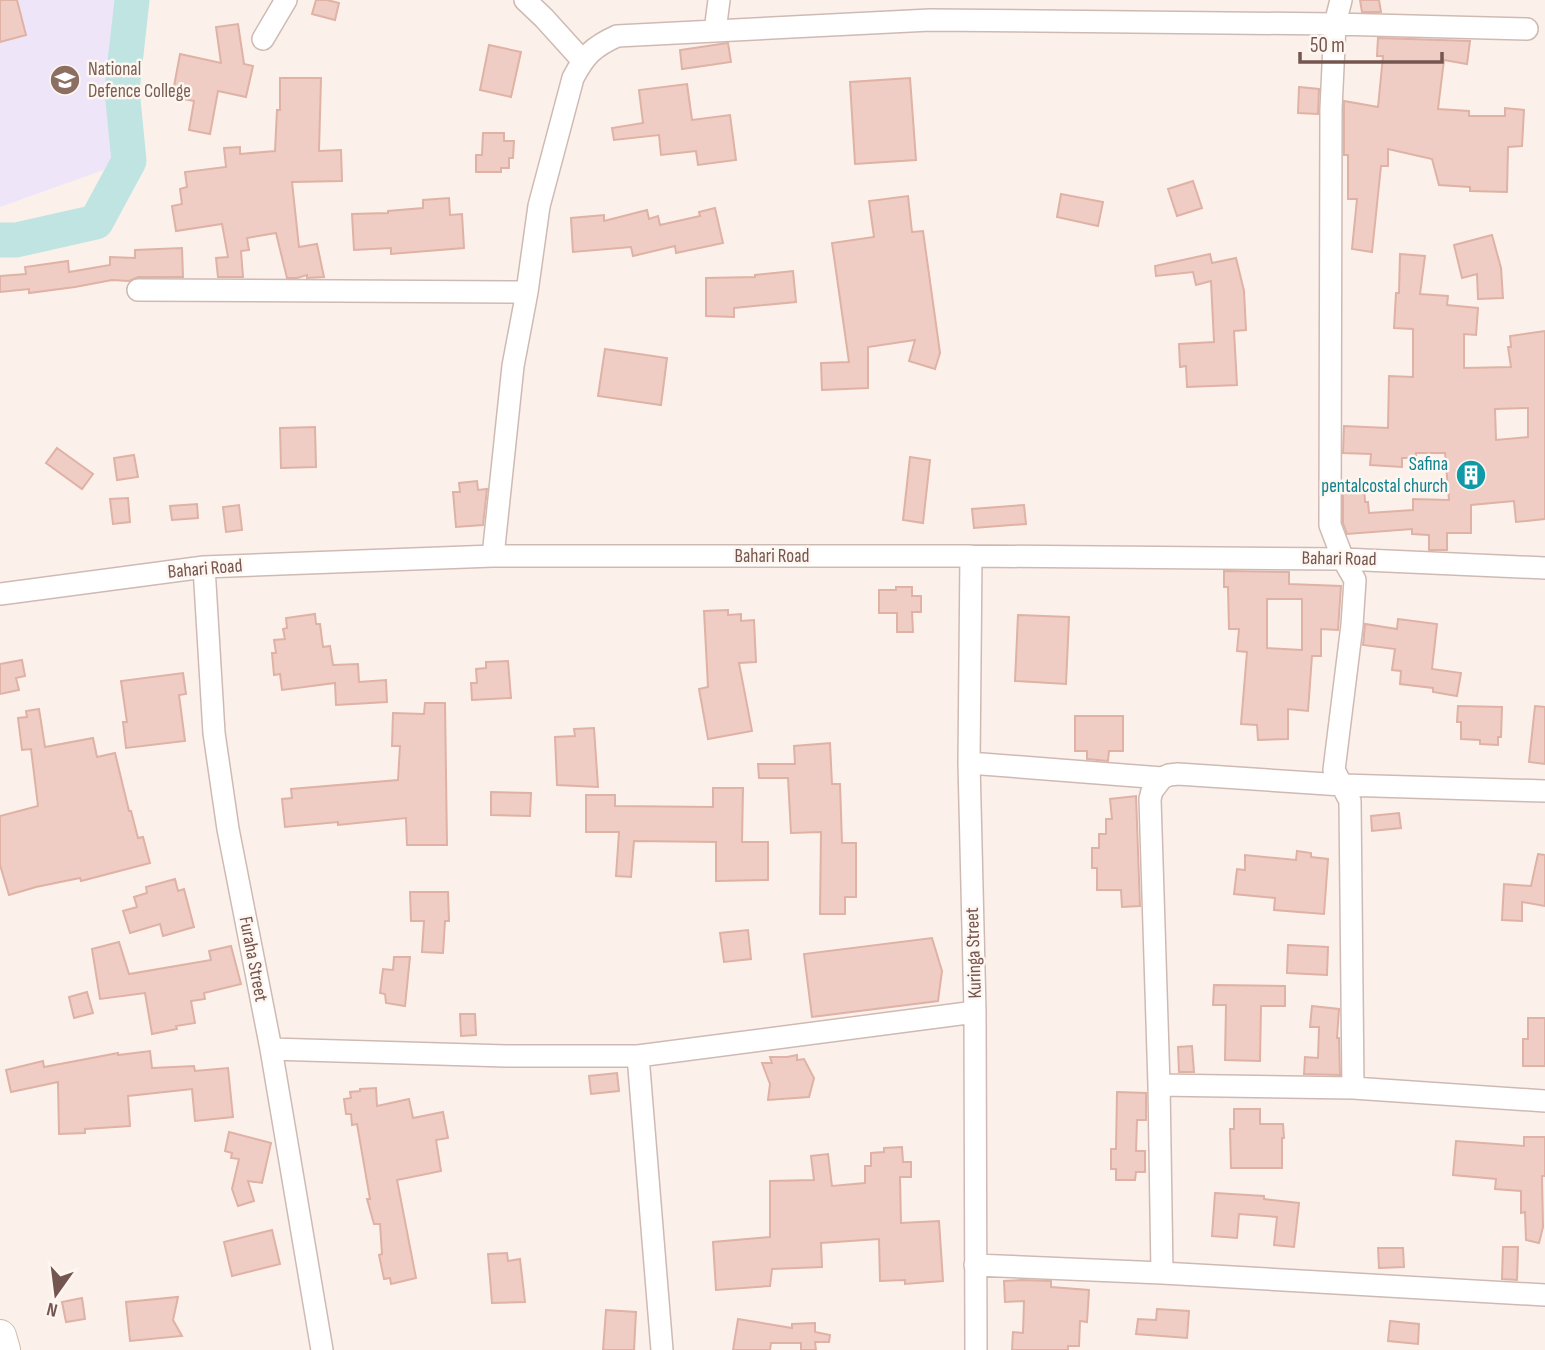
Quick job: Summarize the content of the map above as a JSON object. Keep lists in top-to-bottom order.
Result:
{
  "streets": {
    "street": ["Bahari Road", "Kuringa Street", "Furaha Street"]
  },
  "crossings": [
    ["Bahari Road", "Kuringa Street"],
    ["Bahari Road", "Furaha Street"]
  ],
  "places": {
    "school or university": ["National Defence College"],
    "building": ["Safina pentalcostal church"]
  },
  "scale_bar": "50 m",
  "north": "bottom"
}
